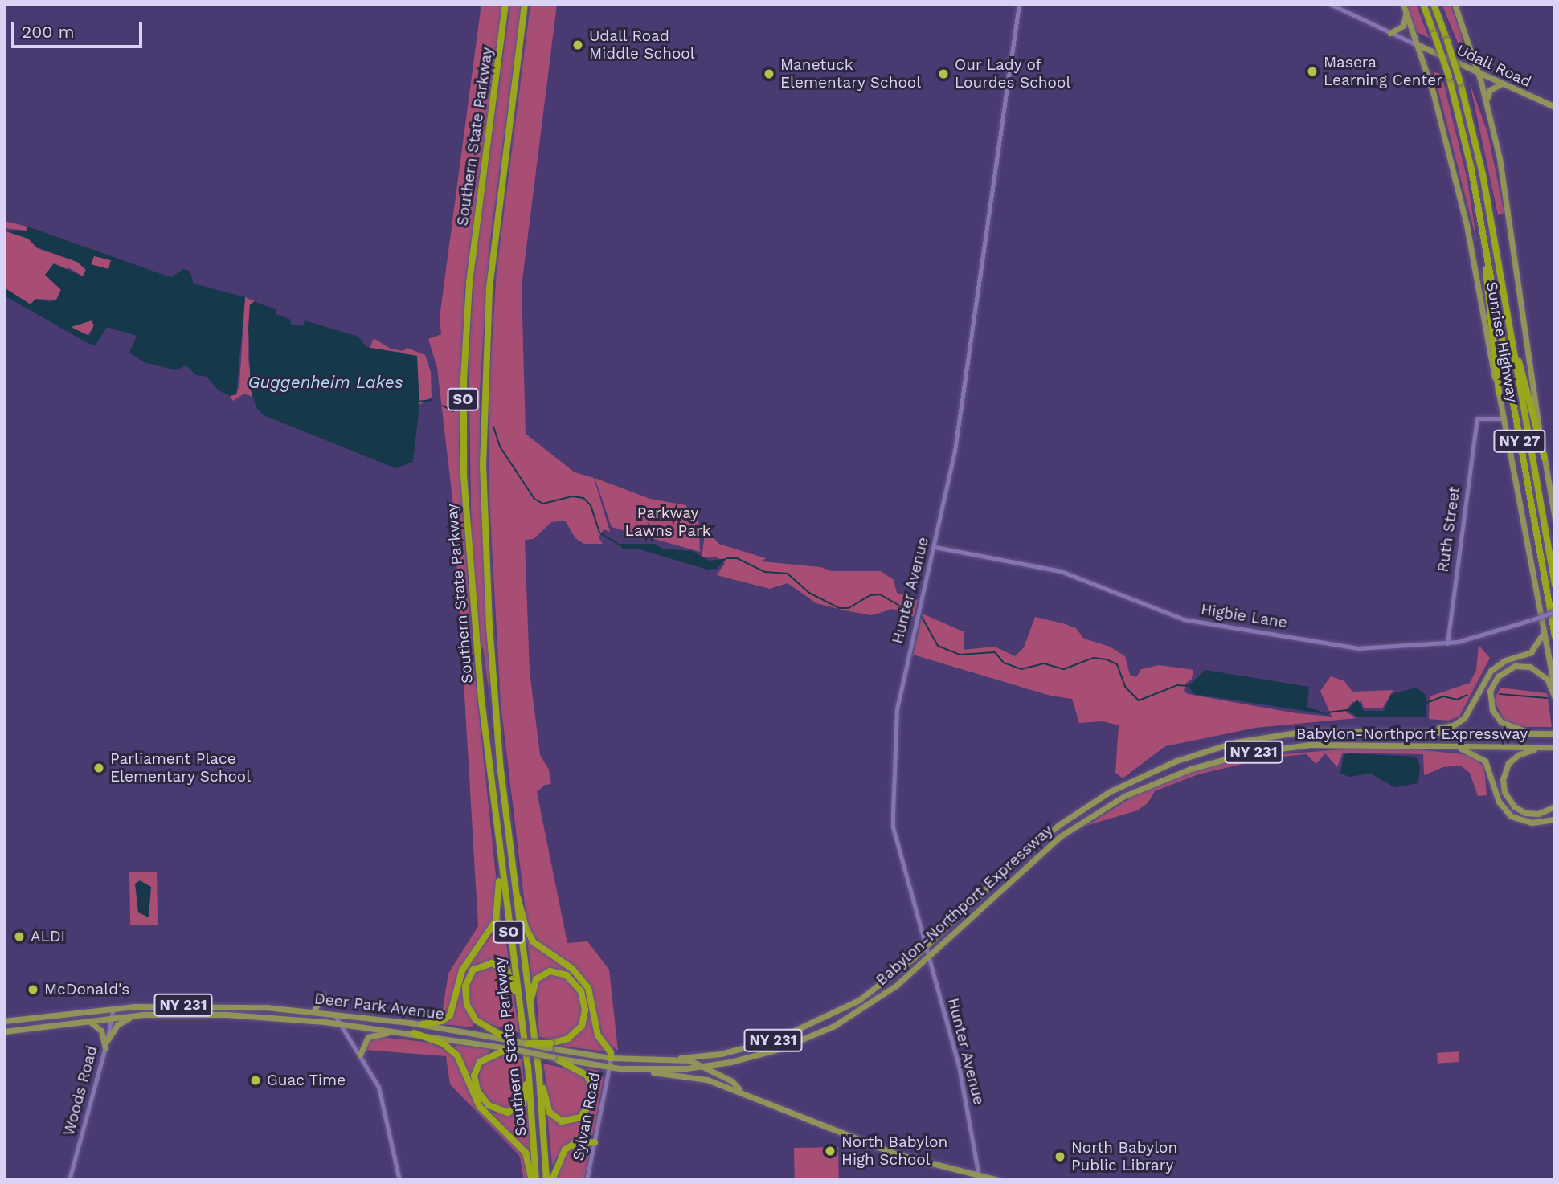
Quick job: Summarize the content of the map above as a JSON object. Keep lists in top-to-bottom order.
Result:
{
  "streets": {
    "highway": [
      "Southern State Parkway",
      "Sunrise Highway",
      "SO",
      "NY 27"
    ],
    "main road": [
      "Udall Road",
      "Babylon-Northport Expressway",
      "NY 231",
      "Deer Park Avenue"
    ],
    "street": [
      "Ruth Street",
      "Hunter Avenue",
      "Higbie Lane",
      "Woods Road",
      "Sylvan Road"
    ]
  },
  "crossings": [
    ["Udall Road", "Sunrise Highway"],
    ["Sunrise Highway", "Ruth Street"],
    ["Ruth Street", "Higbie Lane"],
    ["Hunter Avenue", "Higbie Lane"],
    ["Hunter Avenue", "Babylon-Northport Expressway"],
    ["Hunter Avenue", "Deer Park Avenue"],
    ["Babylon-Northport Expressway", "Deer Park Avenue"],
    ["Deer Park Avenue", "Woods Road"],
    ["Deer Park Avenue", "Sylvan Road"]
  ],
  "water": ["Guggenheim Lakes"],
  "parks": ["Parkway Lawns Park"],
  "places": [
    "Udall Road Middle School",
    "Masera Learning Center",
    "Manetuck Elementary School",
    "Our Lady of Lourdes School",
    "Parliament Place Elementary School",
    "ALDI",
    "McDonald's",
    "Guac Time",
    "North Babylon High School",
    "North Babylon Public Library"
  ],
  "scale_bar": "200 m"
}
